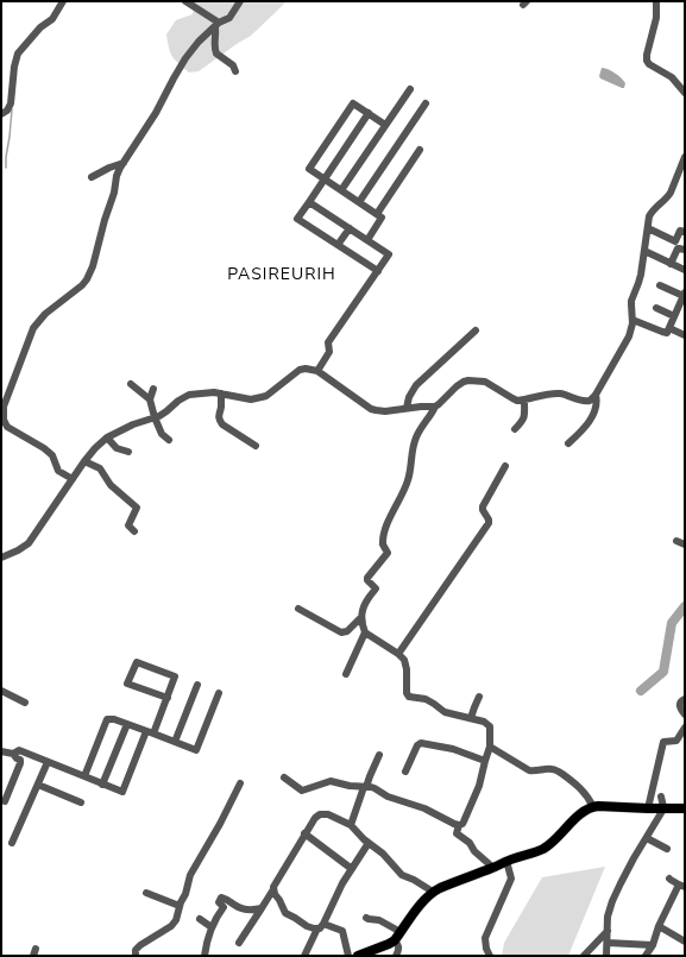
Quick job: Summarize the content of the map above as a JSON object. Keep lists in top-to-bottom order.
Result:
{
  "districts": ["PASIREURIH"]
}
